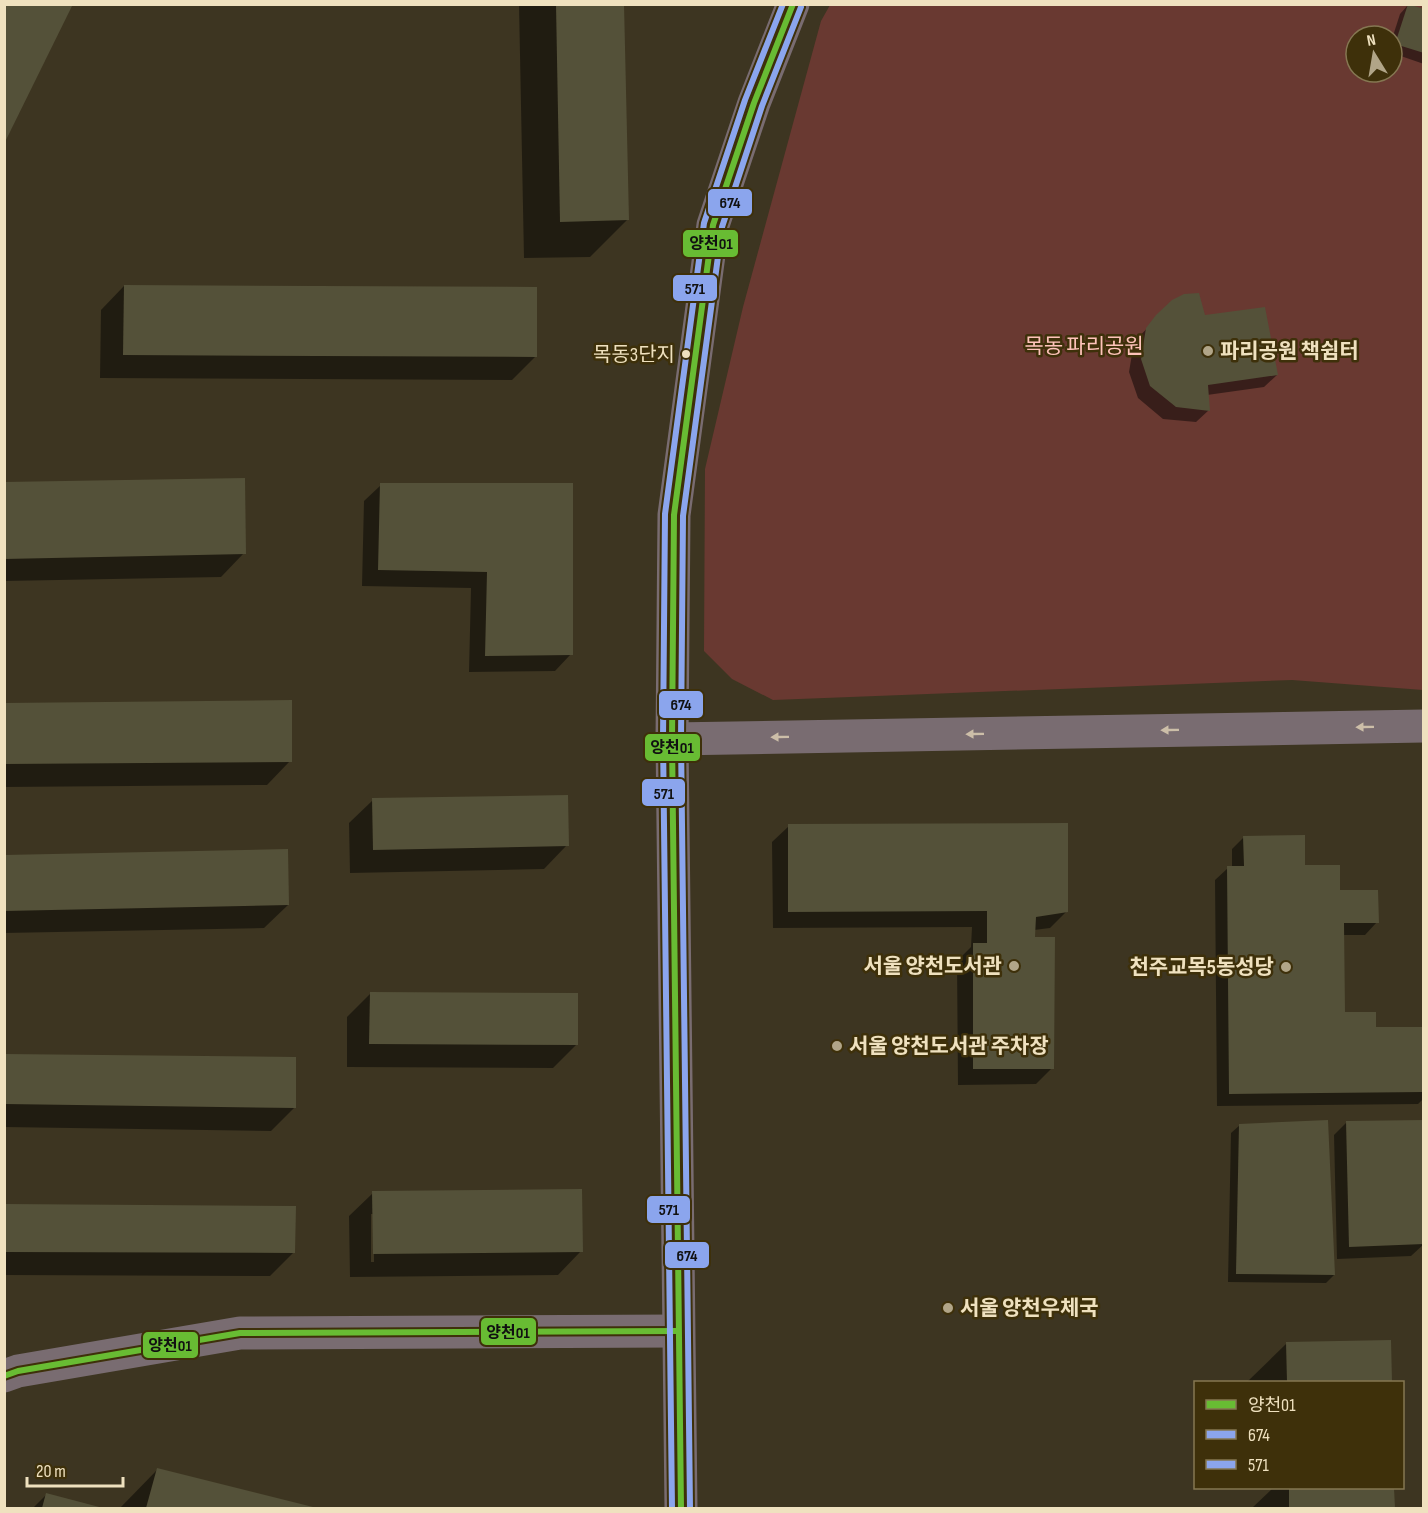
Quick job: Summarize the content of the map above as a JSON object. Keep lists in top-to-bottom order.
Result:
{
  "parks": ["목동 파리공원"],
  "places": [
    "파리공원 책쉼터",
    "목동3단지",
    "서울 양천도서관",
    "천주교목5동성당",
    "서울 양천도서관 주차장",
    "서울 양천우체국"
  ],
  "lines": ["transit line 양천01", "transit line 571", "transit line 674"],
  "legend": ["양천01", "674", "571"],
  "scale_bar": "20 m",
  "north": "top"
}
